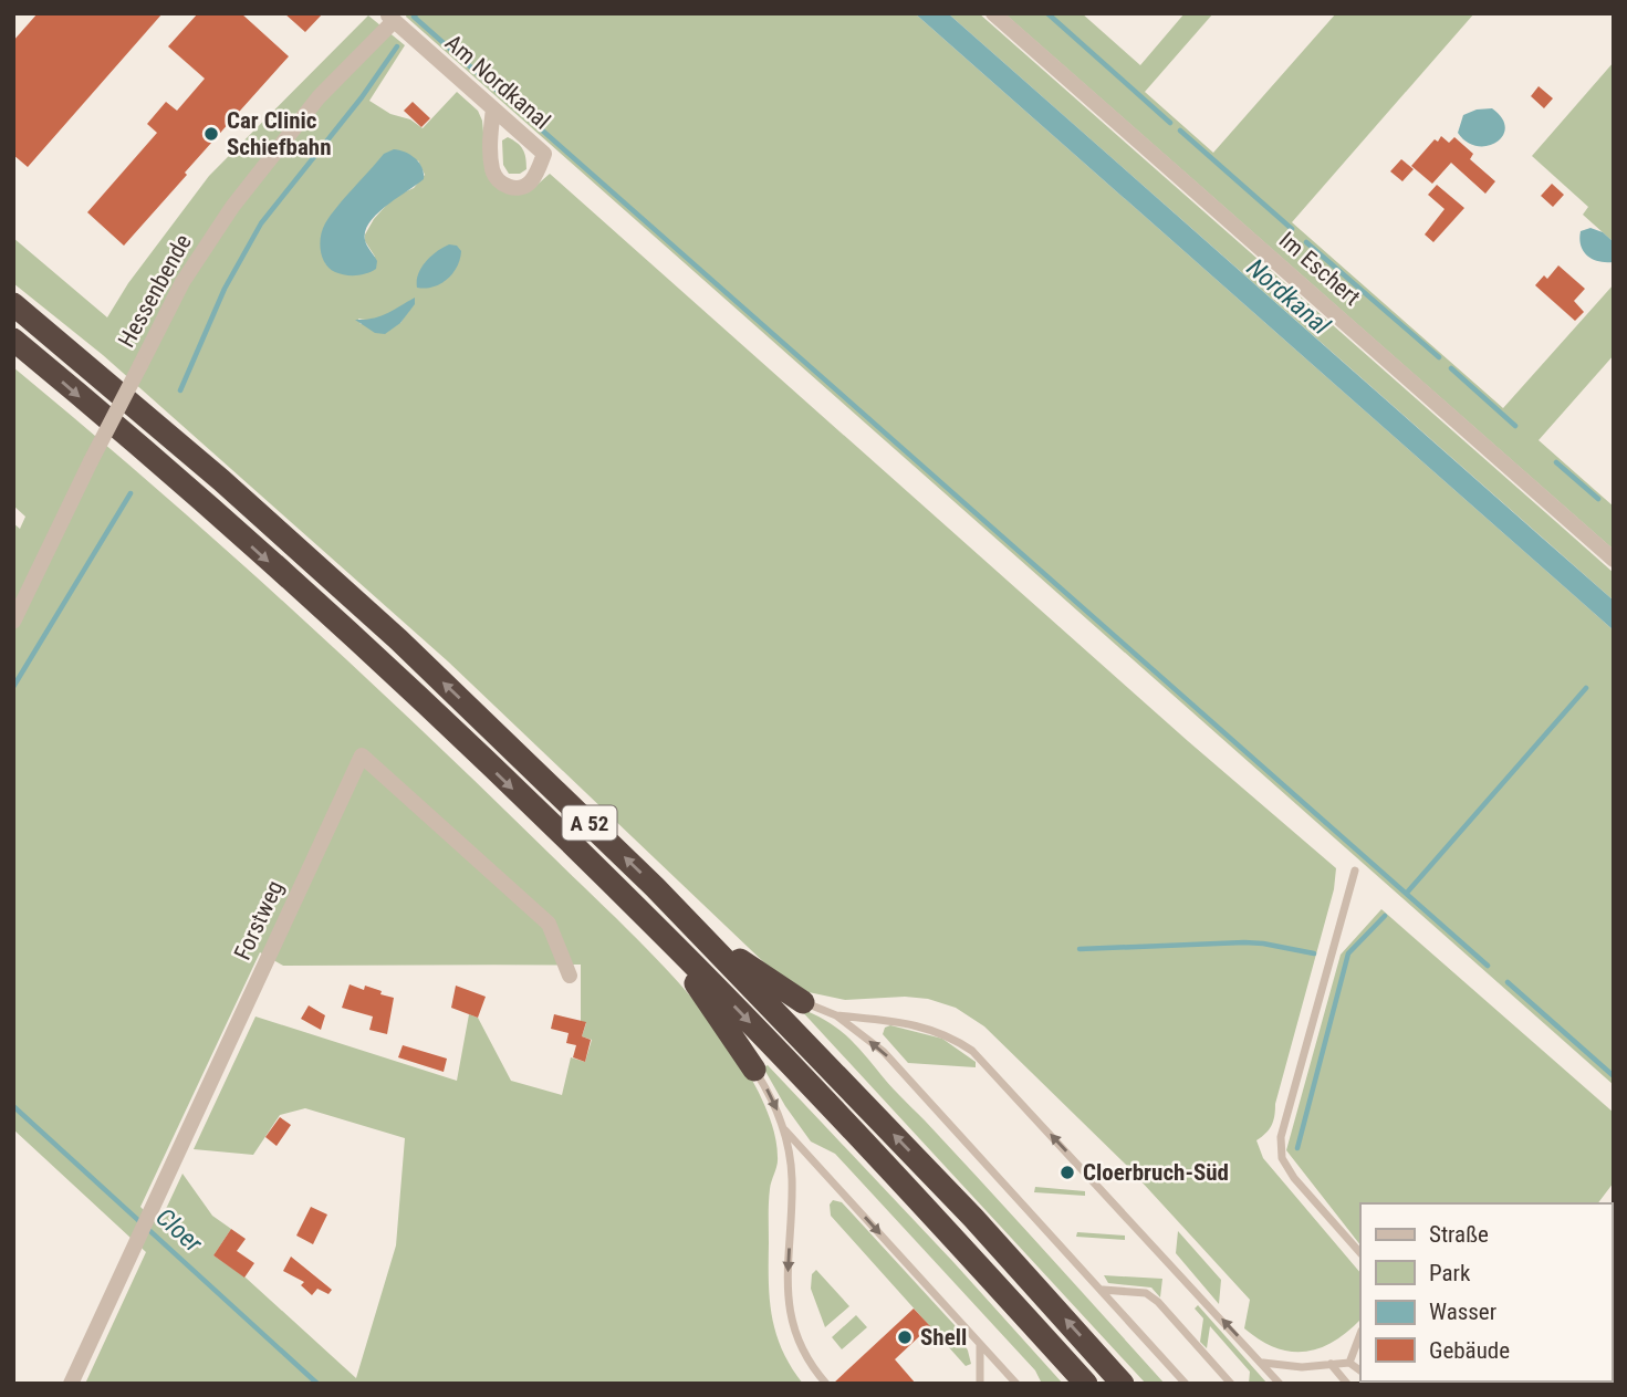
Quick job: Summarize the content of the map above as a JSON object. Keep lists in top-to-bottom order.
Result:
{
  "streets": {
    "highway": ["A 52"],
    "street": [
      "Am Nordkanal",
      "Im Eschert",
      "Hessenbende",
      "Forstweg"
    ]
  },
  "crossings": [
    ["Am Nordkanal", "Hessenbende"]
  ],
  "water": ["Nordkanal", "Cloer"],
  "places": ["Car Clinic Schiefbahn", "Cloerbruch-Süd", "Shell"],
  "legend": [
    "Straße",
    "Park",
    "Wasser",
    "Gebäude"
  ]
}
